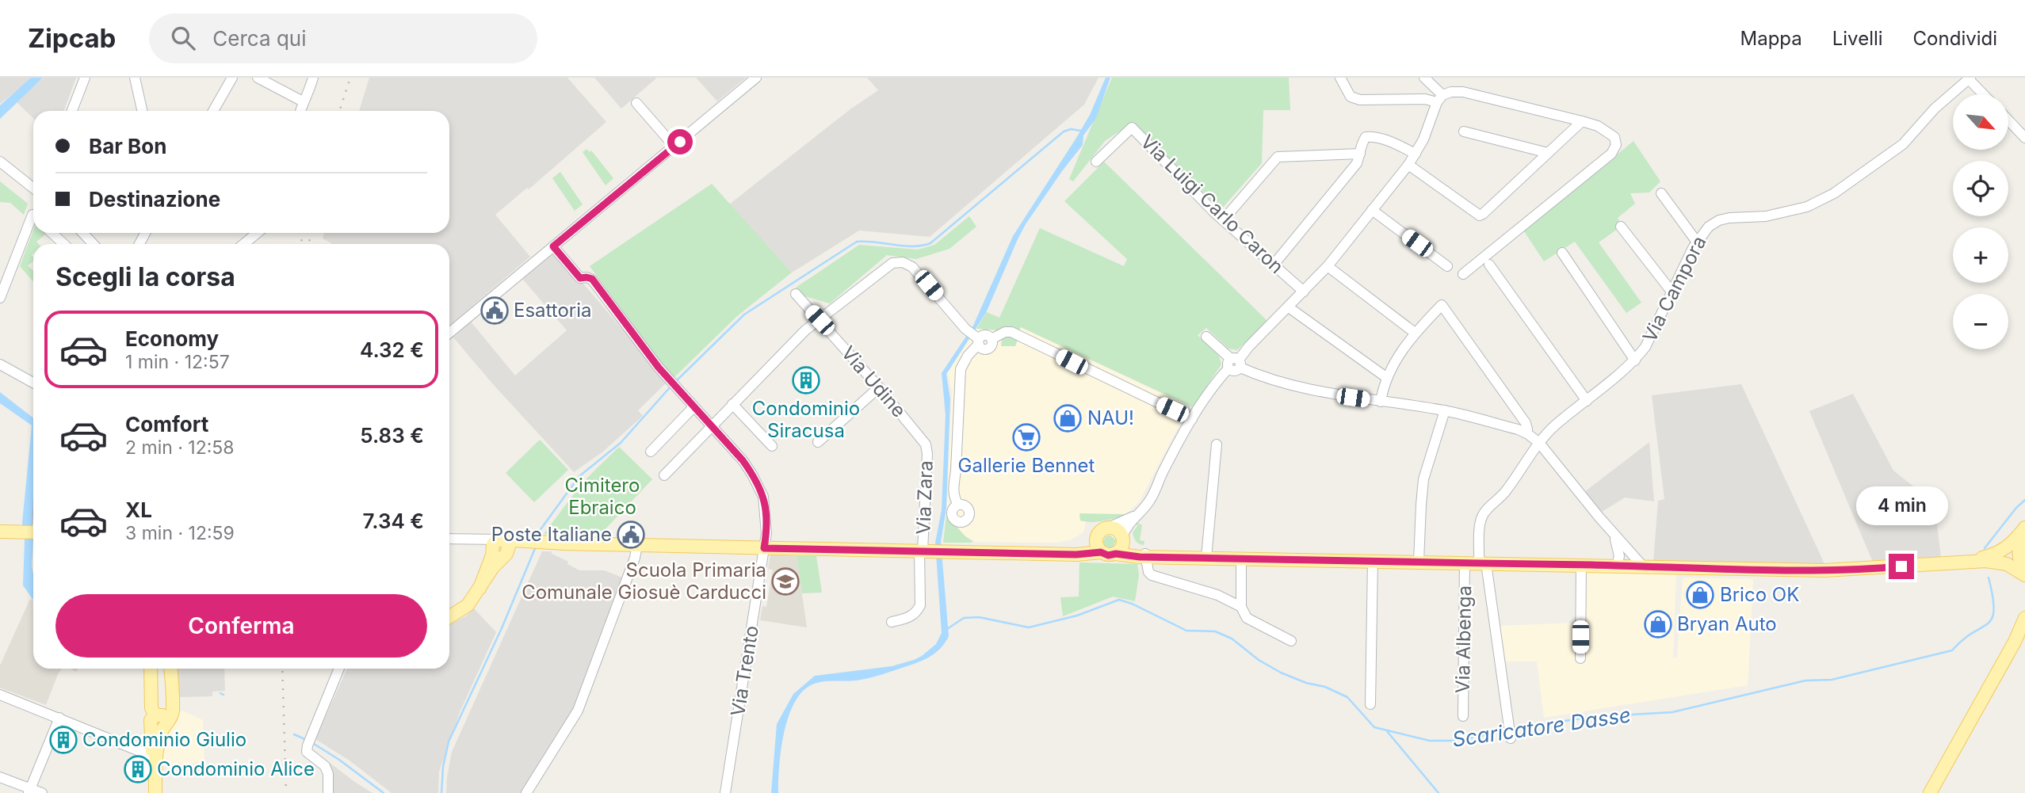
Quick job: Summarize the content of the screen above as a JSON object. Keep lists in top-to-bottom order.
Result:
{
  "streets": {
    "street": [
      "Via Luigi Carlo Caron",
      "Via Campora",
      "Via Udine",
      "Via Zara",
      "Via Albenga",
      "Via Trento"
    ]
  },
  "crossings": [
    ["Via Udine", "Via Zara"]
  ],
  "water": ["Scaricatore Dasse"],
  "parks": ["Cimitero Ebraico"],
  "places": {
    "public building": ["Esattoria", "Poste Italiane"],
    "building": ["Condominio Siracusa", "Condominio Giulio", "Condominio Alice"],
    "shop": ["NAU!", "Brico OK", "Bryan Auto"],
    "supermarket": ["Gallerie Bennet"],
    "school or university": ["Scuola Primaria Comunale Giosuè Carducci"]
  },
  "north": "bottom right",
  "page": {
    "header": "Zipcab",
    "search": "Cerca qui",
    "nav": ["Mappa", "Livelli", "Condividi"],
    "map_buttons": ["+", "−"],
    "banner": ["Bar Bon", "Destinazione"],
    "heading": "Scegli la corsa",
    "list": [
      {
        "name": "Economy",
        "note": "1 min · 12:57",
        "value": "4.32 €"
      },
      {
        "name": "Comfort",
        "note": "2 min · 12:58",
        "value": "5.83 €"
      },
      {
        "name": "XL",
        "note": "3 min · 12:59",
        "value": "7.34 €"
      }
    ],
    "bubble": "4 min",
    "buttons": "Conferma"
  }
}
